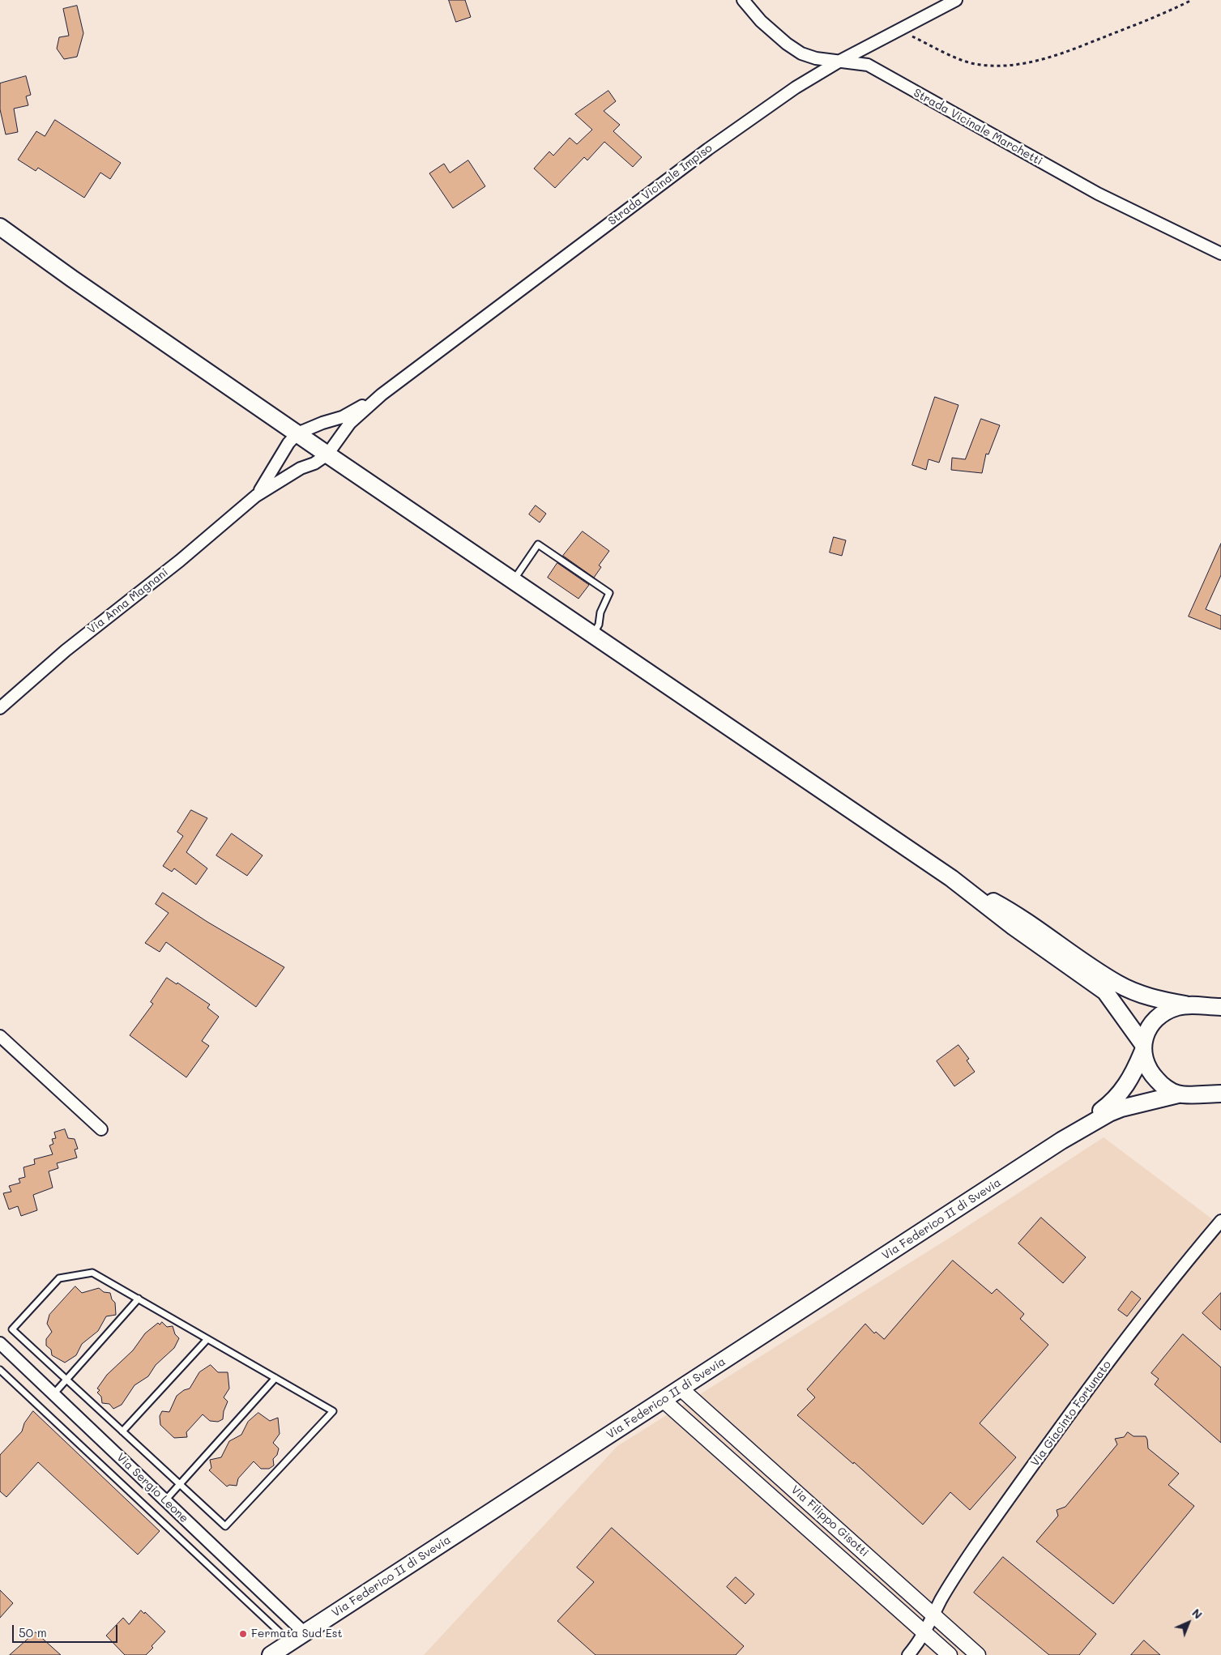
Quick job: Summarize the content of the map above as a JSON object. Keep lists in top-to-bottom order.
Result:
{
  "streets": {
    "main road": ["Via Federico II di Svevia"],
    "street": [
      "Strada Vicinale Marchetti",
      "Strada Vicinale Impiso",
      "Via Anna Magnani",
      "Via Giacinto Fortunato",
      "Via Sergio Leone",
      "Via Filippo Gisotti"
    ]
  },
  "crossings": [
    ["Strada Vicinale Marchetti", "Strada Vicinale Impiso"],
    ["Via Federico II di Svevia", "Via Sergio Leone"],
    ["Via Federico II di Svevia", "Via Filippo Gisotti"],
    ["Via Giacinto Fortunato", "Via Filippo Gisotti"]
  ],
  "places": ["Fermata Sud Est"],
  "scale_bar": "50 m",
  "north": "top right"
}
